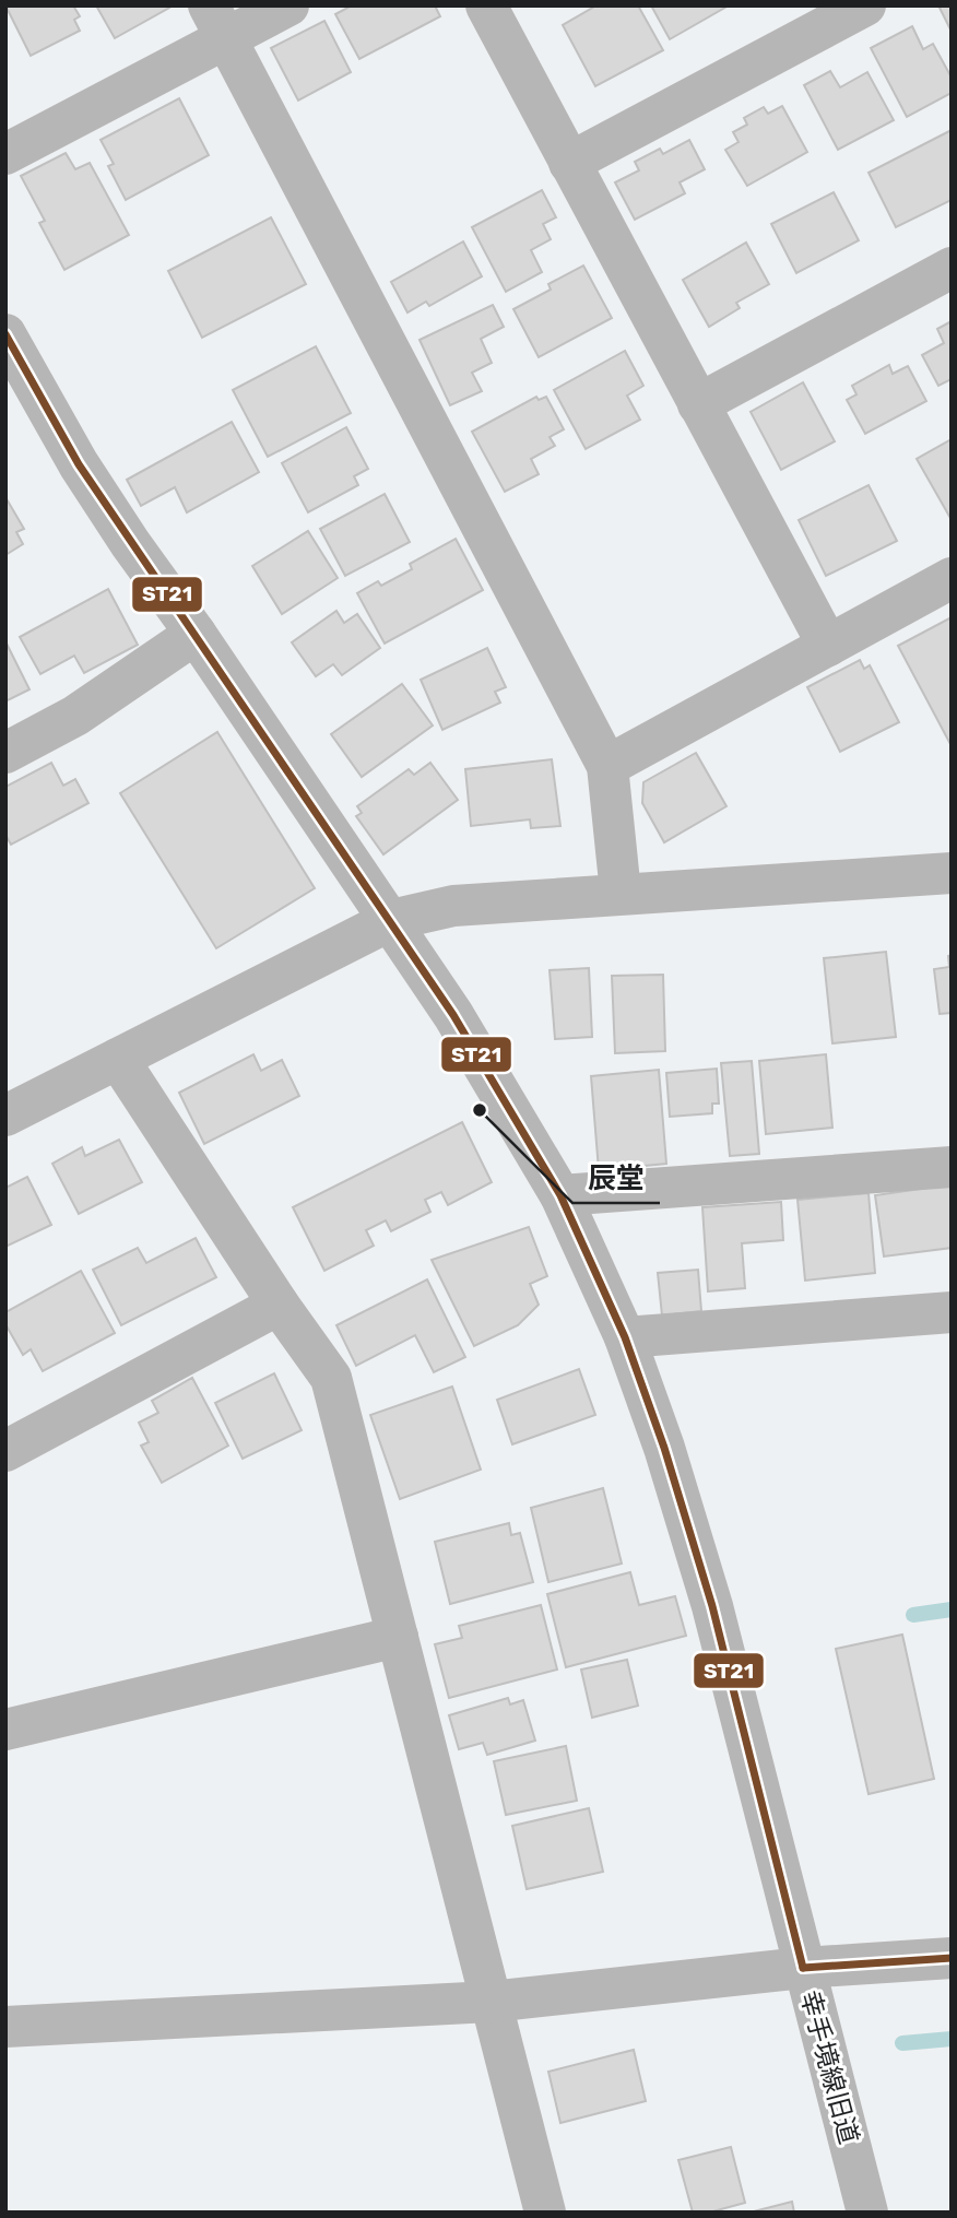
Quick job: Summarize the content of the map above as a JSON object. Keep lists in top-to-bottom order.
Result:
{
  "streets": {
    "street": ["幸手境線旧道"]
  },
  "places": ["辰堂"],
  "lines": ["transit line ST21"]
}
